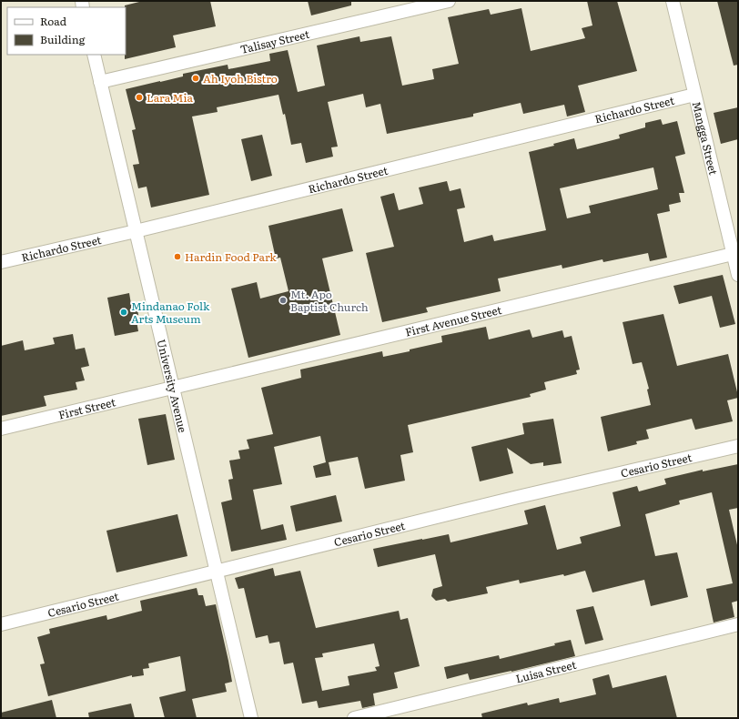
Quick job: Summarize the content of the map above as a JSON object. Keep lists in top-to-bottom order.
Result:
{
  "streets": {
    "street": [
      "Talisay Street",
      "Richardo Street",
      "Mangga Street",
      "First Avenue Street",
      "University Avenue",
      "First Street",
      "Cesario Street",
      "Luisa Street"
    ]
  },
  "crossings": [
    ["Talisay Street", "University Avenue"],
    ["Richardo Street", "Mangga Street"],
    ["Richardo Street", "University Avenue"],
    ["Mangga Street", "First Avenue Street"],
    ["First Avenue Street", "University Avenue"],
    ["First Avenue Street", "First Street"],
    ["University Avenue", "First Street"],
    ["University Avenue", "Cesario Street"]
  ],
  "places": [
    "Ah Iyoh Bistro",
    "Lara Mia",
    "Hardin Food Park",
    "Mt. Apo Baptist Church",
    "Mindanao Folk Arts Museum"
  ],
  "legend": ["Road", "Building"]
}
